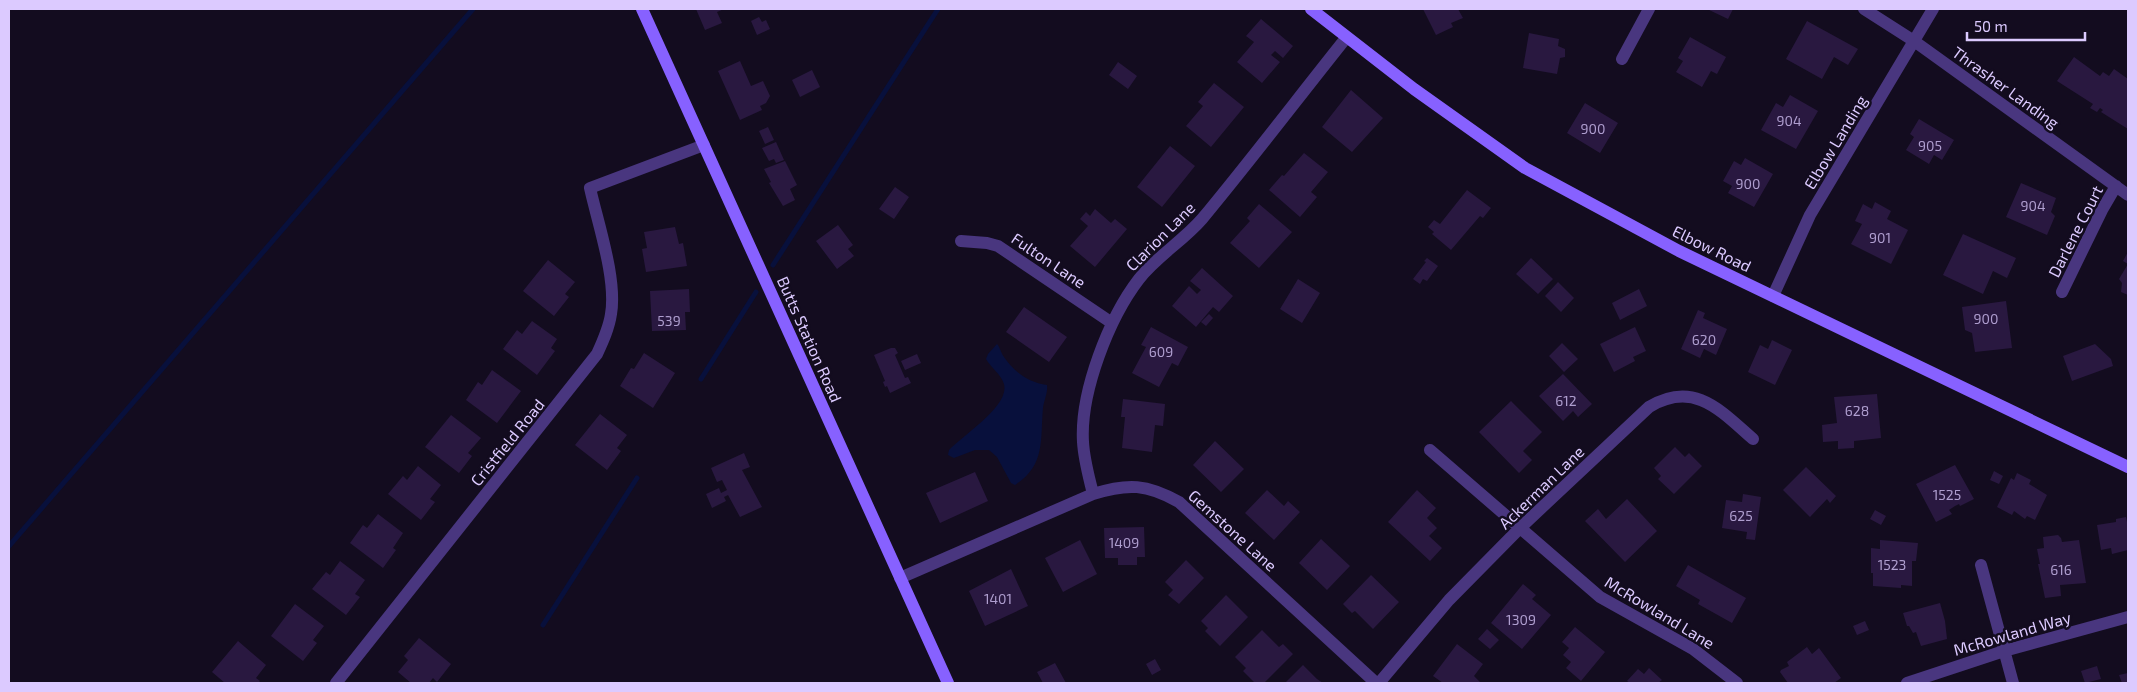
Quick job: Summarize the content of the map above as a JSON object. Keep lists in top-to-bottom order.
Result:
{
  "streets": {
    "street": [
      "Thrasher Landing",
      "Elbow Landing",
      "Darlene Court",
      "Clarion Lane",
      "Elbow Road",
      "Fulton Lane",
      "Butts Station Road",
      "Cristfield Road",
      "Ackerman Lane",
      "Gemstone Lane",
      "McRowland Lane",
      "McRowland Way"
    ]
  },
  "crossings": [
    ["Thrasher Landing", "Elbow Landing"],
    ["Thrasher Landing", "Darlene Court"],
    ["Elbow Landing", "Elbow Road"],
    ["Clarion Lane", "Elbow Road"],
    ["Clarion Lane", "Fulton Lane"],
    ["Clarion Lane", "Gemstone Lane"],
    ["Butts Station Road", "Cristfield Road"],
    ["Butts Station Road", "Gemstone Lane"],
    ["Ackerman Lane", "Gemstone Lane"],
    ["Ackerman Lane", "McRowland Lane"]
  ],
  "house_numbers": [
    "904",
    "900",
    "905",
    "900",
    "904",
    "901",
    "900",
    "539",
    "620",
    "609",
    "612",
    "628",
    "1525",
    "625",
    "1409",
    "1523",
    "616",
    "1401",
    "1309"
  ],
  "scale_bar": "50 m"
}
